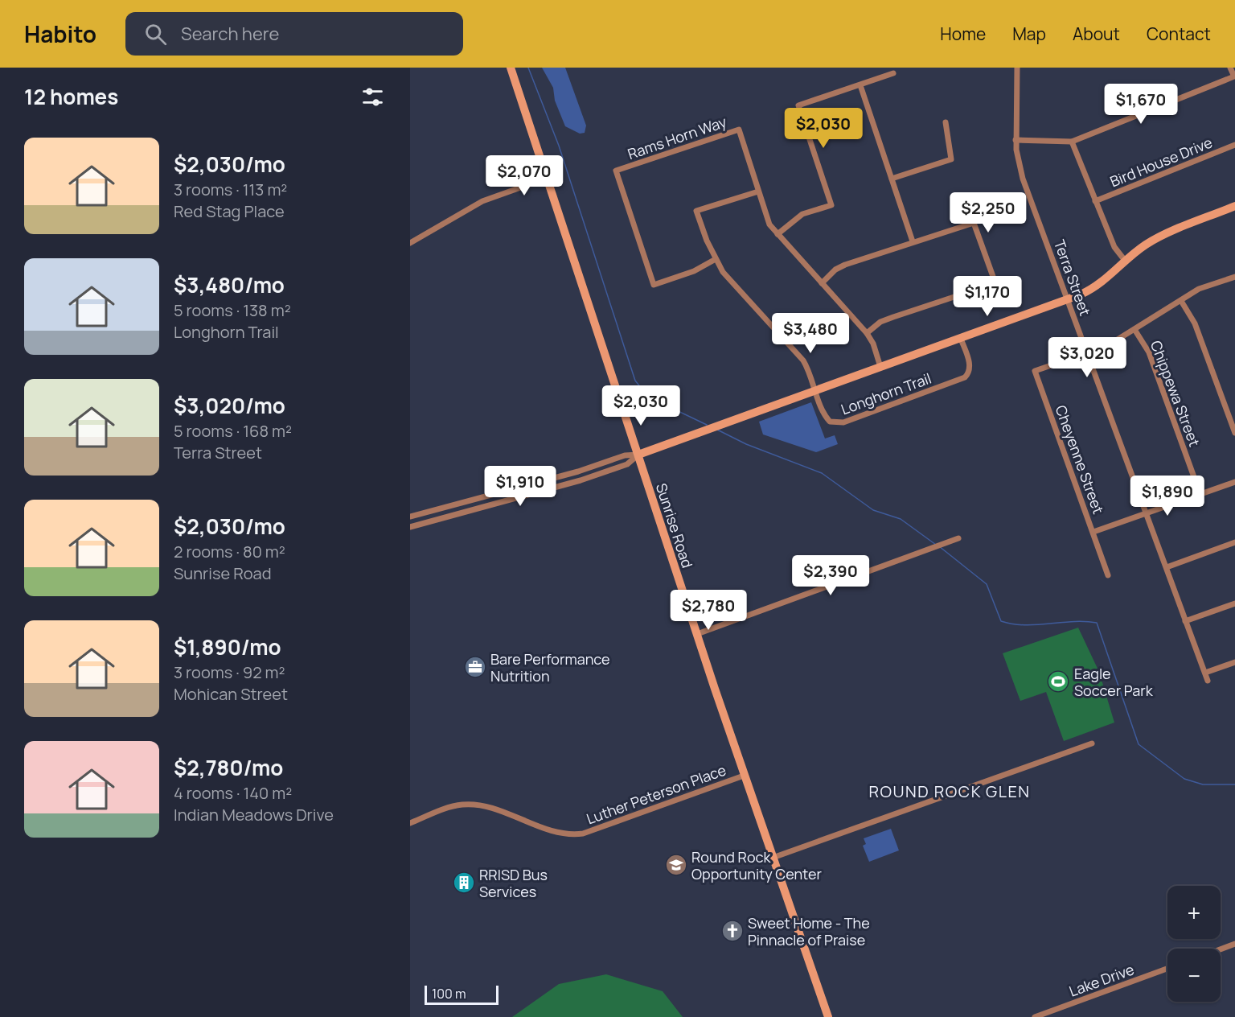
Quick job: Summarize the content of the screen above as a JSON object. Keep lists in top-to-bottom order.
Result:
{
  "streets": {
    "main road": ["Sunrise Road"],
    "street": [
      "Rams Horn Way",
      "Bird House Drive",
      "Terra Street",
      "Longhorn Trail",
      "Chippewa Street",
      "Cheyenne Street",
      "Luther Peterson Place",
      "Lake Drive"
    ]
  },
  "crossings": [
    ["Rams Horn Way", "Longhorn Trail"],
    ["Terra Street", "Cheyenne Street"],
    ["Chippewa Street", "Cheyenne Street"],
    ["Sunrise Road", "Luther Peterson Place"]
  ],
  "districts": ["ROUND ROCK GLEN"],
  "places": {
    "office": ["Bare Performance Nutrition"],
    "sports": ["Eagle Soccer Park"],
    "school or university": ["Round Rock Opportunity Center"],
    "building": ["RRISD Bus Services"],
    "church": ["Sweet Home - The Pinnacle of Praise"]
  },
  "scale_bar": "100 m",
  "page": {
    "header": "Habito",
    "search": "Search here",
    "nav": [
      "Home",
      "Map",
      "About",
      "Contact"
    ],
    "heading": "12 homes",
    "price": [
      "$1,670",
      "$2,030",
      "$2,070",
      "$2,250",
      "$1,170",
      "$3,480",
      "$3,020",
      "$2,030",
      "$1,910",
      "$1,890",
      "$2,390",
      "$2,780"
    ],
    "list": [
      {
        "name": "$2,030/mo",
        "note": "3 rooms · 113 m² · Red Stag Place"
      },
      {
        "name": "$3,480/mo",
        "note": "5 rooms · 138 m² · Longhorn Trail"
      },
      {
        "name": "$3,020/mo",
        "note": "5 rooms · 168 m² · Terra Street"
      },
      {
        "name": "$2,030/mo",
        "note": "2 rooms · 80 m² · Sunrise Road"
      },
      {
        "name": "$1,890/mo",
        "note": "3 rooms · 92 m² · Mohican Street"
      },
      {
        "name": "$2,780/mo",
        "note": "4 rooms · 140 m² · Indian Meadows Drive"
      }
    ],
    "map_buttons": ["+", "−"],
    "scale": "100 m"
  }
}
